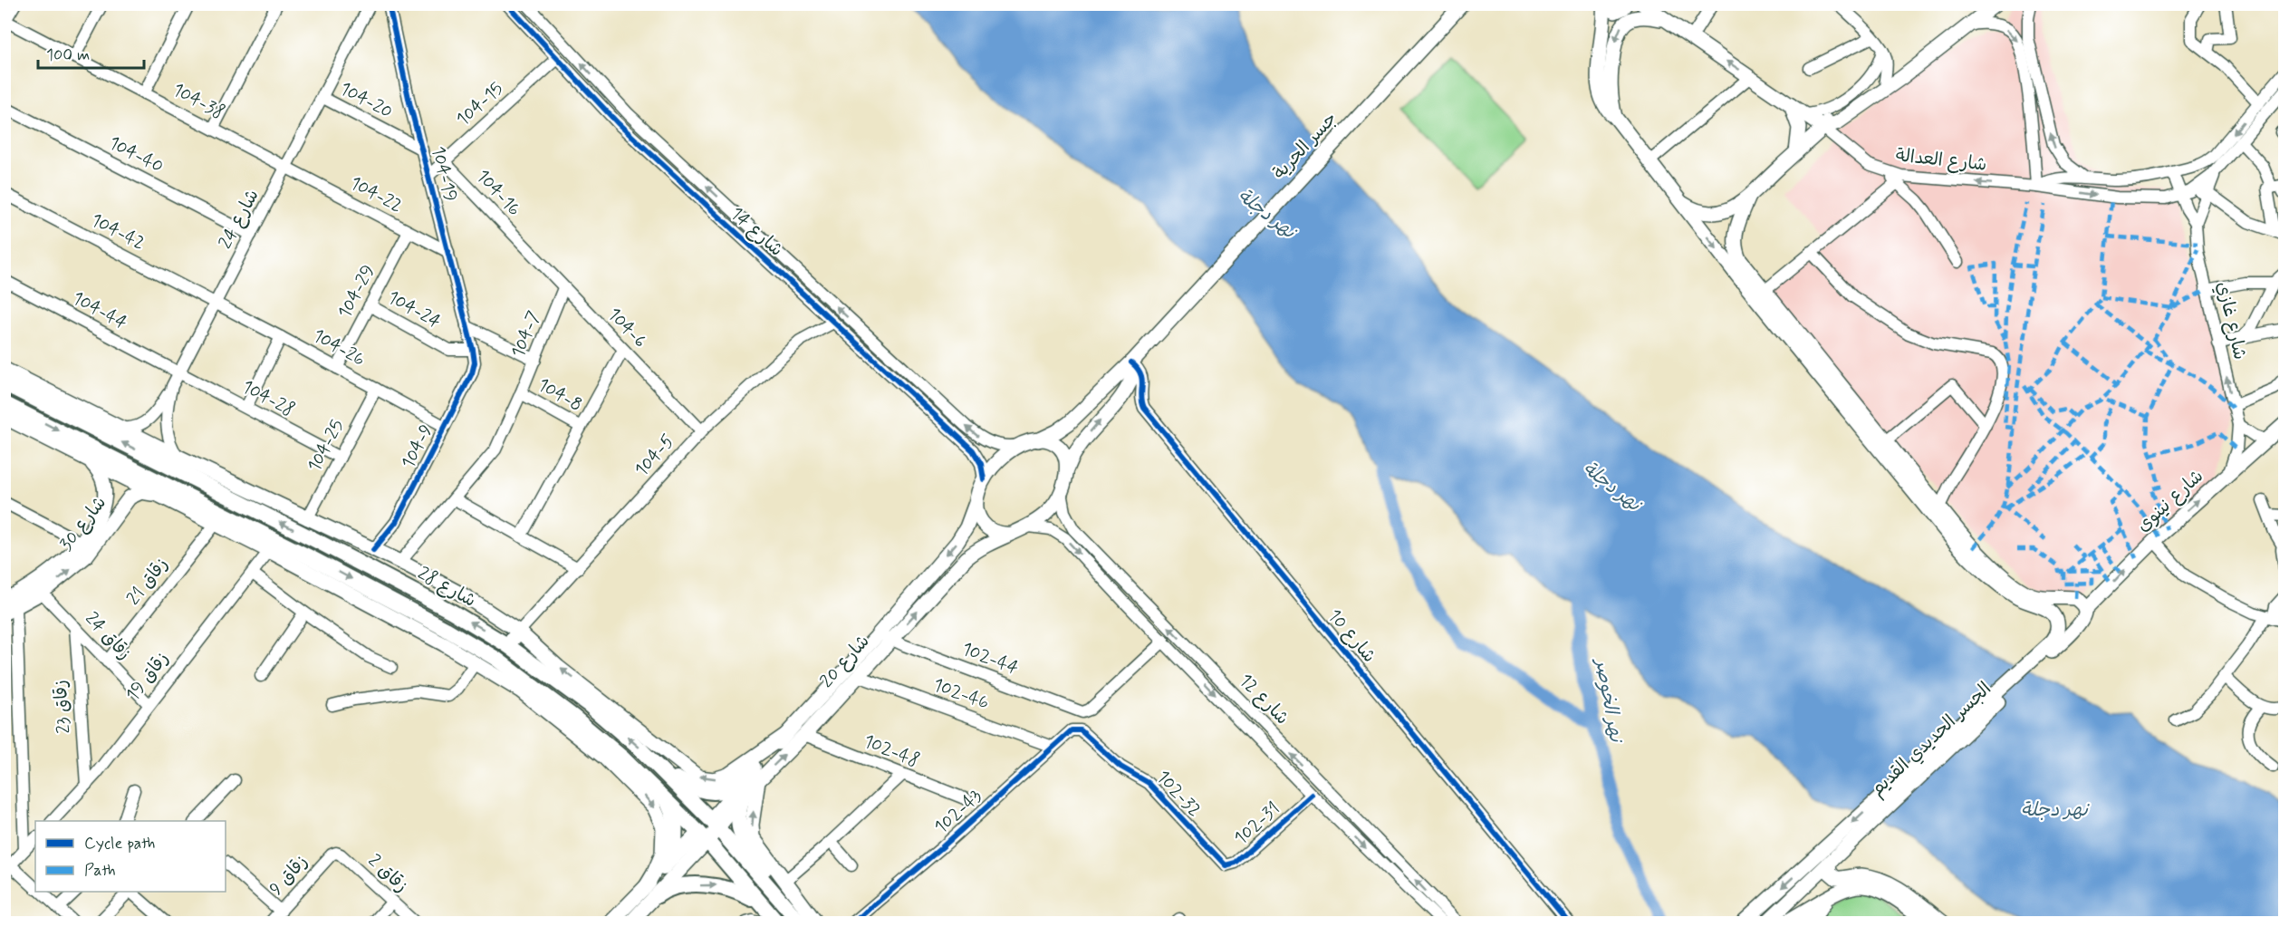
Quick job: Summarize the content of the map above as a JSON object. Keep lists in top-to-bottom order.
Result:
{
  "streets": {
    "highway": ["شارع 28"],
    "main road": [
      "جسر الحرية",
      "شارع نينوى",
      "شارع 30",
      "شارع 20",
      "الجسر الحديدي القديم"
    ],
    "street": [
      "104-20",
      "104-38",
      "104-15",
      "104-40",
      "شارع العدالة",
      "104-19",
      "104-16",
      "104-22",
      "شارع 24",
      "104-42",
      "شارع 14",
      "104-29",
      "104-24",
      "104-44",
      "شارع غازي",
      "104-6",
      "104-7",
      "104-26",
      "104-8",
      "104-28",
      "104-25",
      "104-9",
      "104-5",
      "زقاق 21",
      "زقاق 24",
      "شارع 10",
      "102-44",
      "زقاق 19",
      "102-46",
      "شارع 12",
      "زقاق 23",
      "102-48",
      "102-32",
      "102-43",
      "102-31",
      "زقاق 2",
      "زقاق 9"
    ]
  },
  "crossings": [
    ["104-20", "104-19"],
    ["104-20", "شارع 24"],
    ["104-38", "104-22"],
    ["104-38", "شارع 24"],
    ["104-15", "104-19"],
    ["104-15", "104-16"],
    ["104-15", "شارع 14"],
    ["جسر الحرية", "شارع 14"],
    ["جسر الحرية", "شارع 10"],
    ["جسر الحرية", "شارع 20"],
    ["جسر الحرية", "شارع 12"],
    ["104-40", "شارع 24"],
    ["شارع العدالة", "شارع غازي"],
    ["104-19", "104-22"],
    ["104-19", "104-24"],
    ["104-19", "104-9"],
    ["104-16", "104-6"],
    ["104-22", "شارع 24"],
    ["104-22", "104-29"],
    ["شارع 24", "104-42"],
    ["شارع 24", "104-44"],
    ["شارع 24", "104-26"],
    ["شارع 24", "104-28"],
    ["104-42", "104-26"],
    ["شارع 14", "104-5"],
    ["شارع 14", "شارع 20"],
    ["شارع 14", "شارع 12"],
    ["104-29", "104-24"],
    ["104-29", "104-26"],
    ["104-24", "104-9"],
    ["104-44", "104-28"],
    ["شارع غازي", "شارع نينوى"],
    ["104-6", "104-7"],
    ["104-6", "104-5"],
    ["104-7", "104-8"],
    ["104-26", "104-25"],
    ["104-26", "104-9"],
    ["104-28", "104-25"],
    ["شارع نينوى", "الجسر الحديدي القديم"],
    ["شارع 30", "زقاق 24"],
    ["زقاق 21", "شارع 28"],
    ["زقاق 21", "زقاق 24"],
    ["شارع 28", "شارع 20"],
    ["زقاق 24", "زقاق 19"],
    ["زقاق 24", "زقاق 23"],
    ["102-44", "شارع 20"],
    ["102-44", "شارع 12"],
    ["شارع 20", "102-46"],
    ["شارع 20", "شارع 12"],
    ["شارع 20", "102-48"],
    ["زقاق 19", "زقاق 23"],
    ["102-46", "102-43"],
    ["شارع 12", "102-31"],
    ["102-32", "102-43"],
    ["102-32", "102-31"],
    ["زقاق 2", "زقاق 9"]
  ],
  "one_way": ["شارع نينوى"],
  "water": ["نهر دجلة", "نهر الخوصر"],
  "legend": ["Cycle path", "Path"],
  "scale_bar": "100 m"
}
